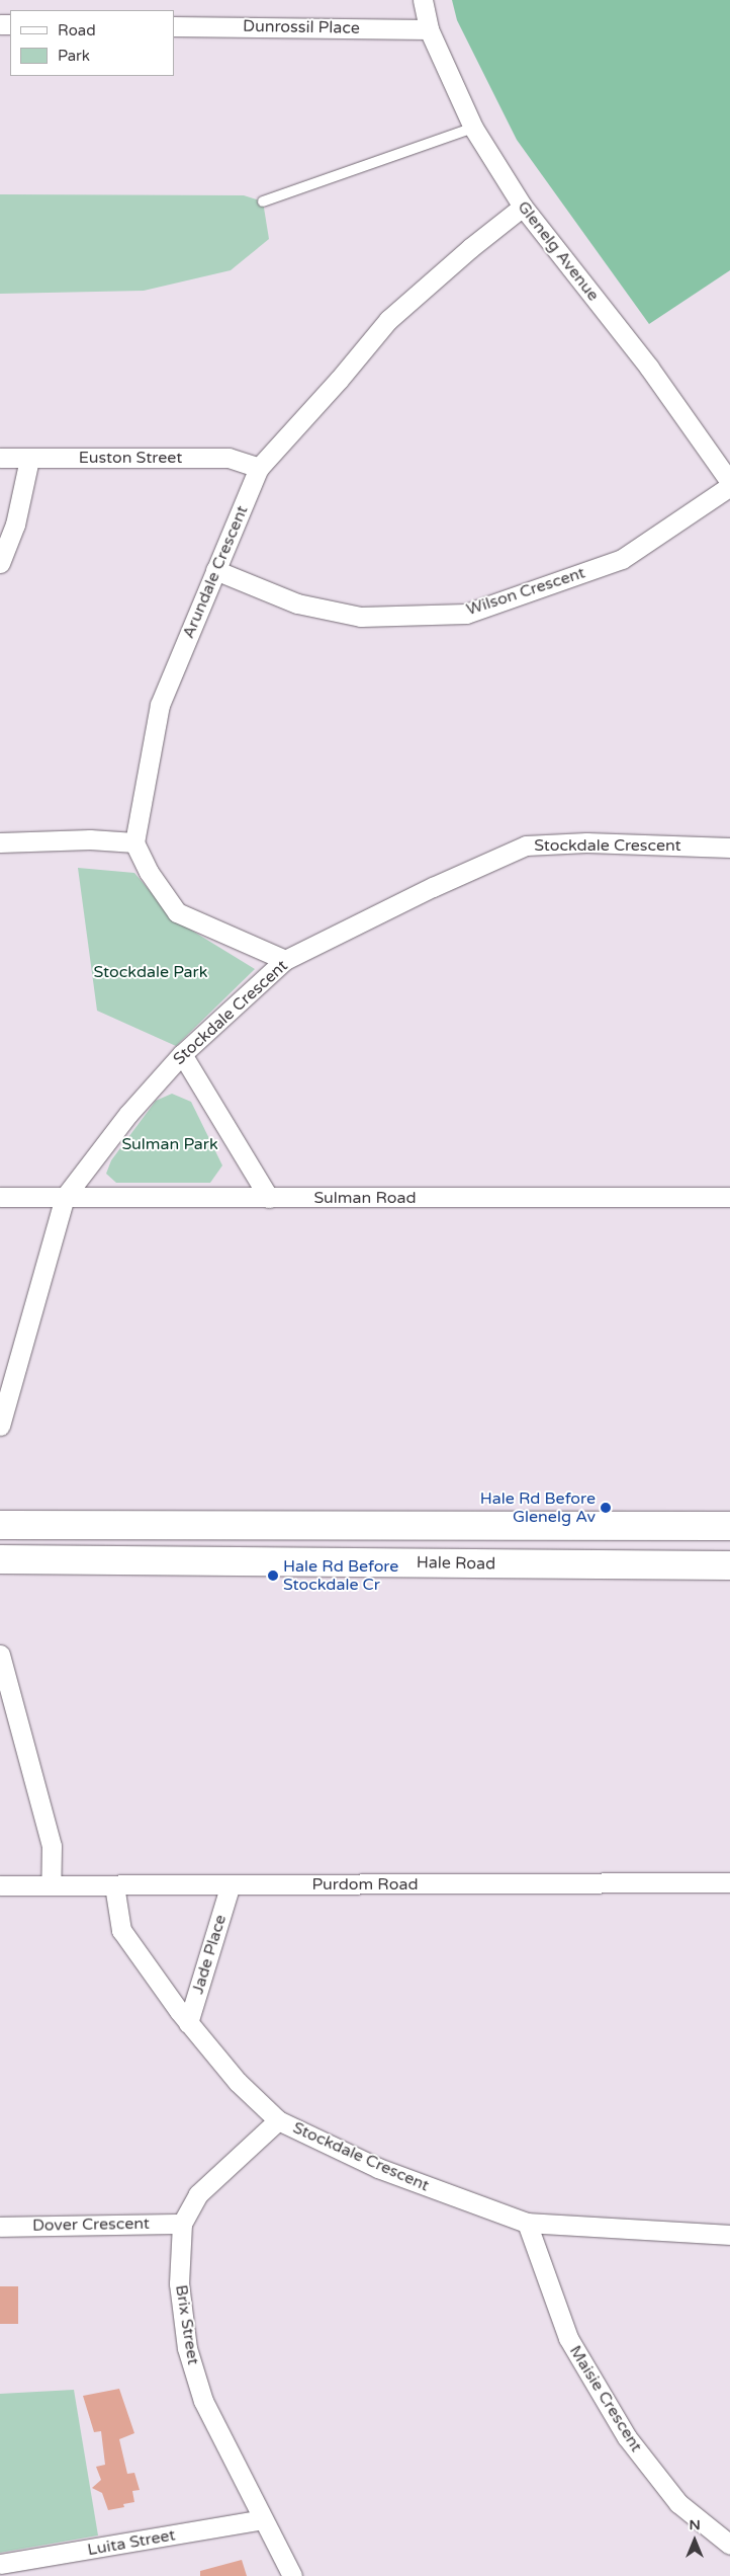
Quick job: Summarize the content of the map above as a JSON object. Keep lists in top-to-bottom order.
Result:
{
  "streets": {
    "main road": ["Hale Road"],
    "street": [
      "Dunrossil Place",
      "Glenelg Avenue",
      "Euston Street",
      "Arundale Crescent",
      "Wilson Crescent",
      "Stockdale Crescent",
      "Sulman Road",
      "Purdom Road",
      "Jade Place",
      "Dover Crescent",
      "Brix Street",
      "Maisie Crescent",
      "Luita Street"
    ]
  },
  "crossings": [
    ["Dunrossil Place", "Glenelg Avenue"],
    ["Glenelg Avenue", "Arundale Crescent"],
    ["Glenelg Avenue", "Wilson Crescent"],
    ["Euston Street", "Arundale Crescent"],
    ["Arundale Crescent", "Wilson Crescent"],
    ["Stockdale Crescent", "Sulman Road"],
    ["Stockdale Crescent", "Purdom Road"],
    ["Stockdale Crescent", "Jade Place"],
    ["Stockdale Crescent", "Brix Street"],
    ["Stockdale Crescent", "Maisie Crescent"],
    ["Purdom Road", "Jade Place"],
    ["Dover Crescent", "Brix Street"],
    ["Brix Street", "Luita Street"]
  ],
  "parks": ["Stockdale Park", "Sulman Park"],
  "places": ["Hale Rd Before Glenelg Av", "Hale Rd Before Stockdale Cr"],
  "legend": ["Road", "Park"],
  "north": "top"
}
